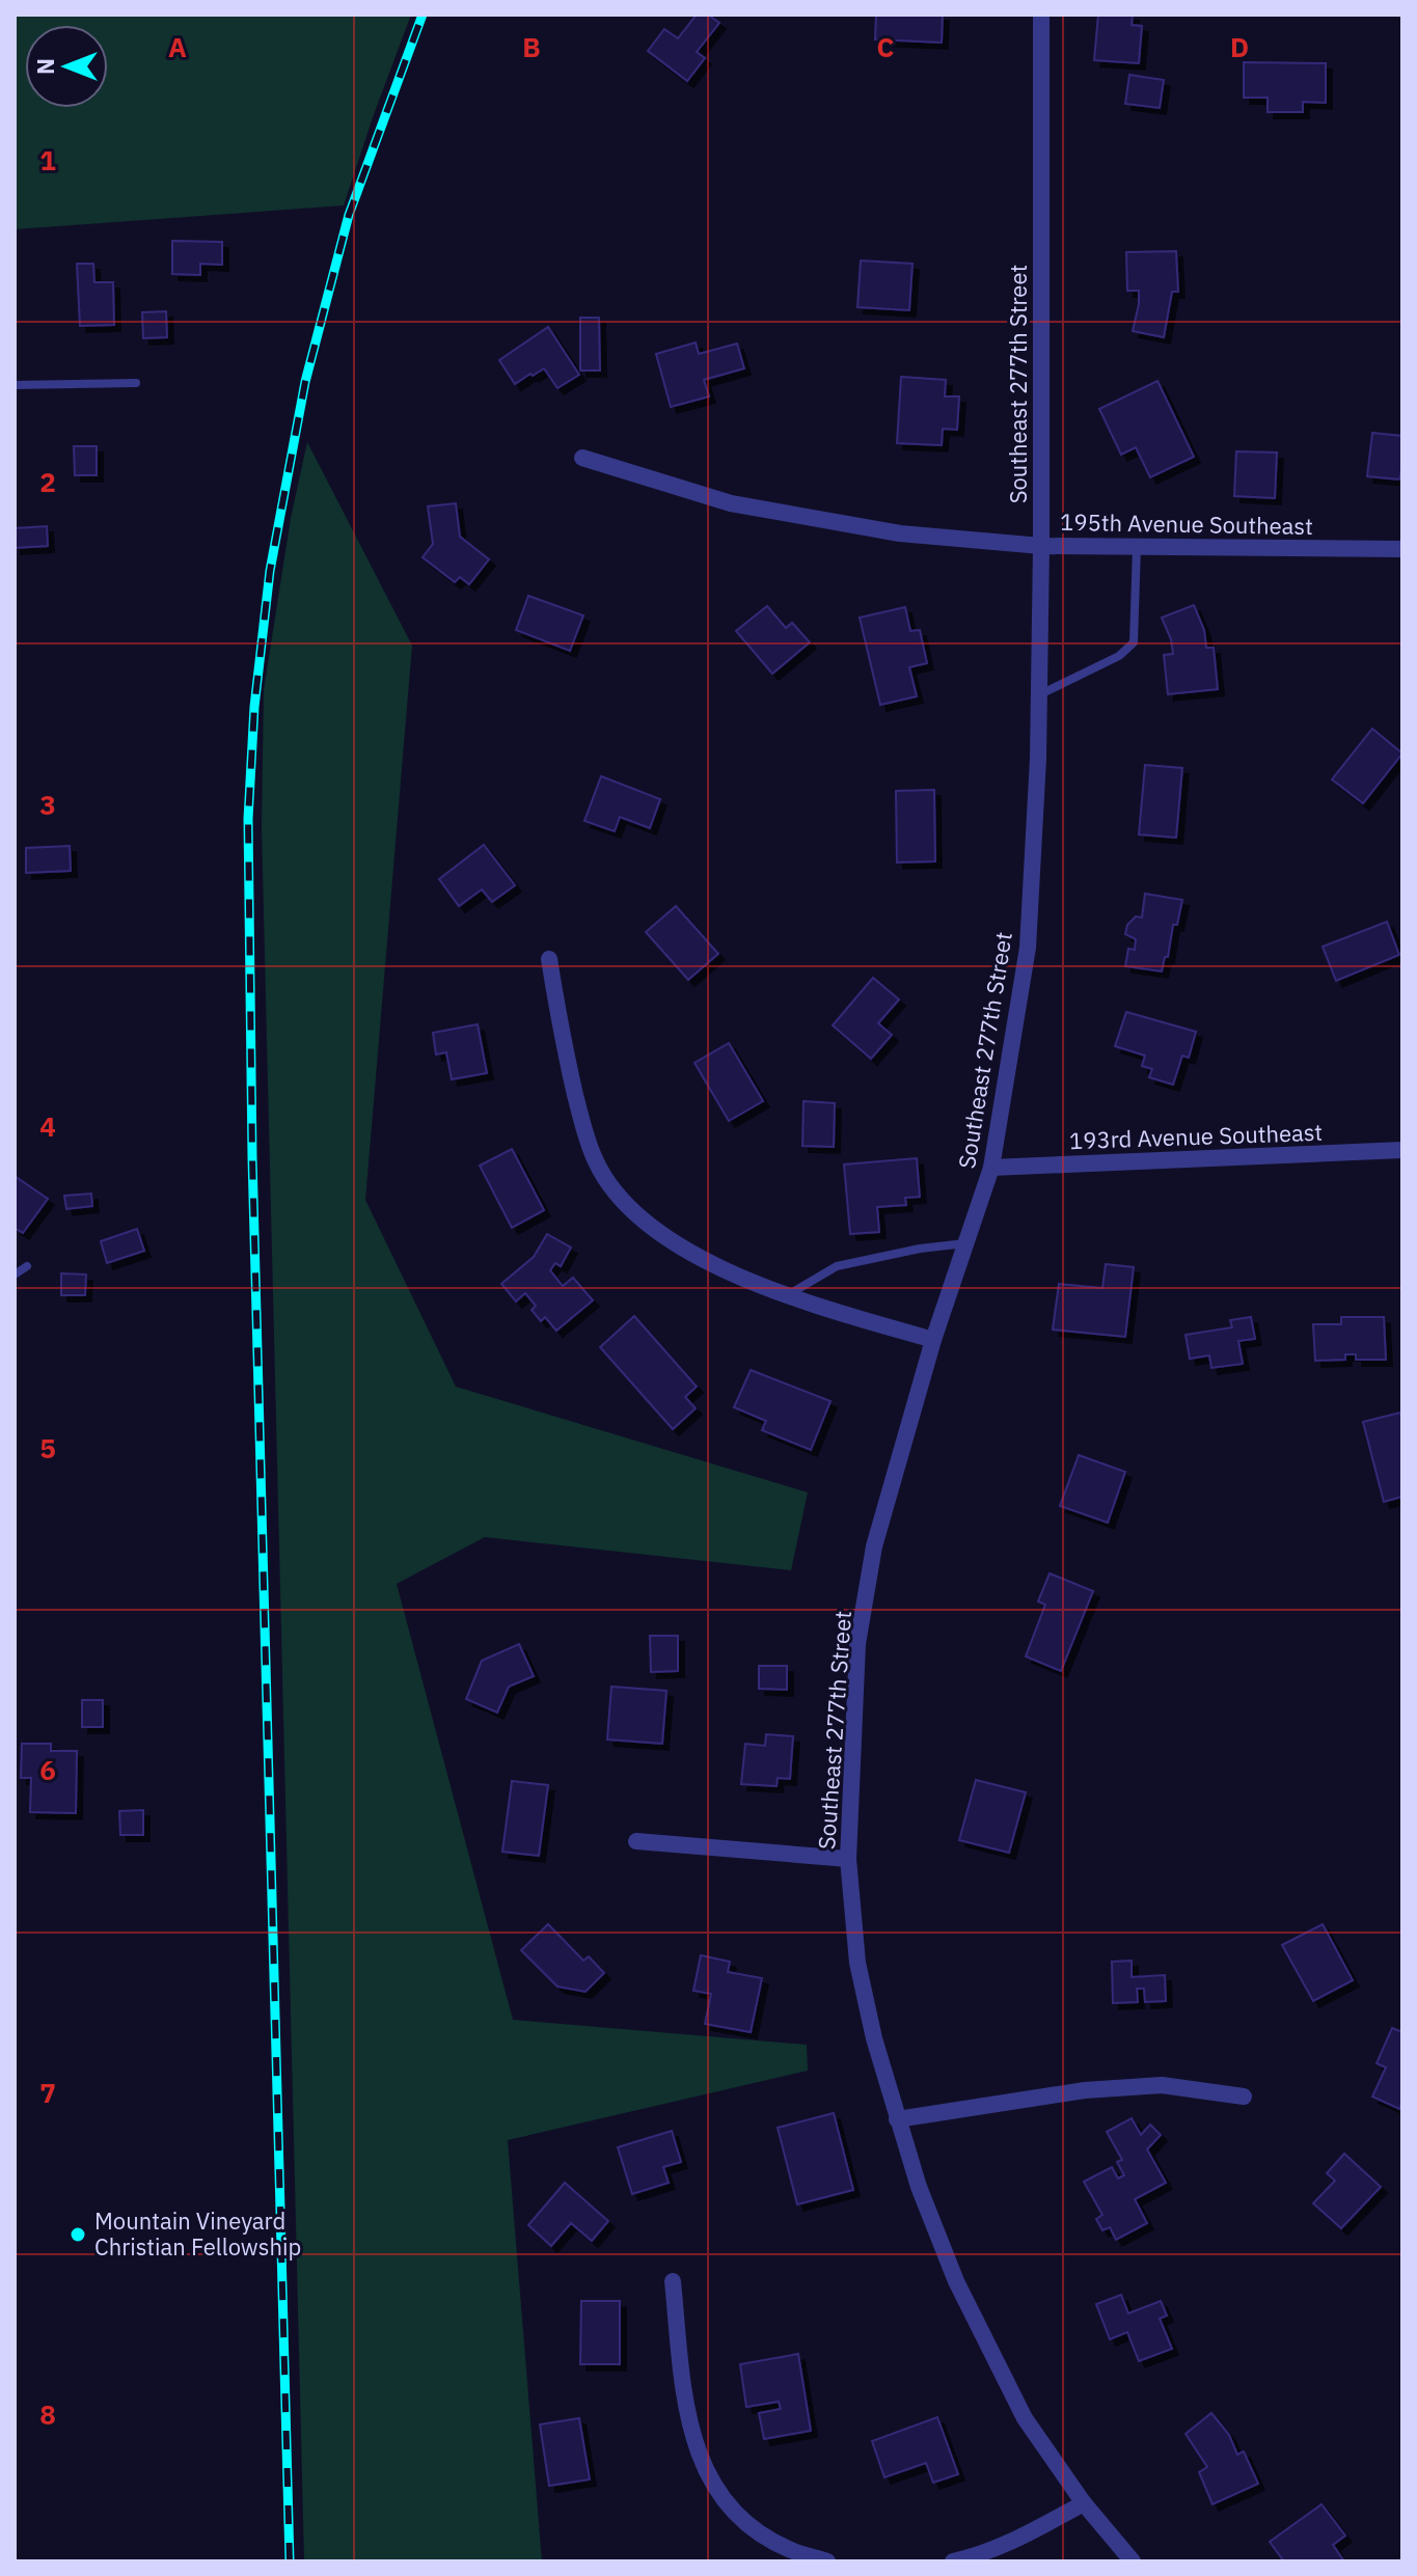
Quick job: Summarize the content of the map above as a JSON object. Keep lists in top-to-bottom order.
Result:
{
  "streets": {
    "street": ["Southeast 277th Street", "195th Avenue Southeast", "193rd Avenue Southeast"]
  },
  "crossings": [
    ["Southeast 277th Street", "195th Avenue Southeast"],
    ["Southeast 277th Street", "193rd Avenue Southeast"]
  ],
  "places": ["Mountain Vineyard Christian Fellowship"],
  "north": "left",
  "grid": {
    "columns": [
      "A",
      "B",
      "C",
      "D"
    ],
    "rows": [
      "1",
      "2",
      "3",
      "4",
      "5",
      "6",
      "7",
      "8"
    ]
  }
}
